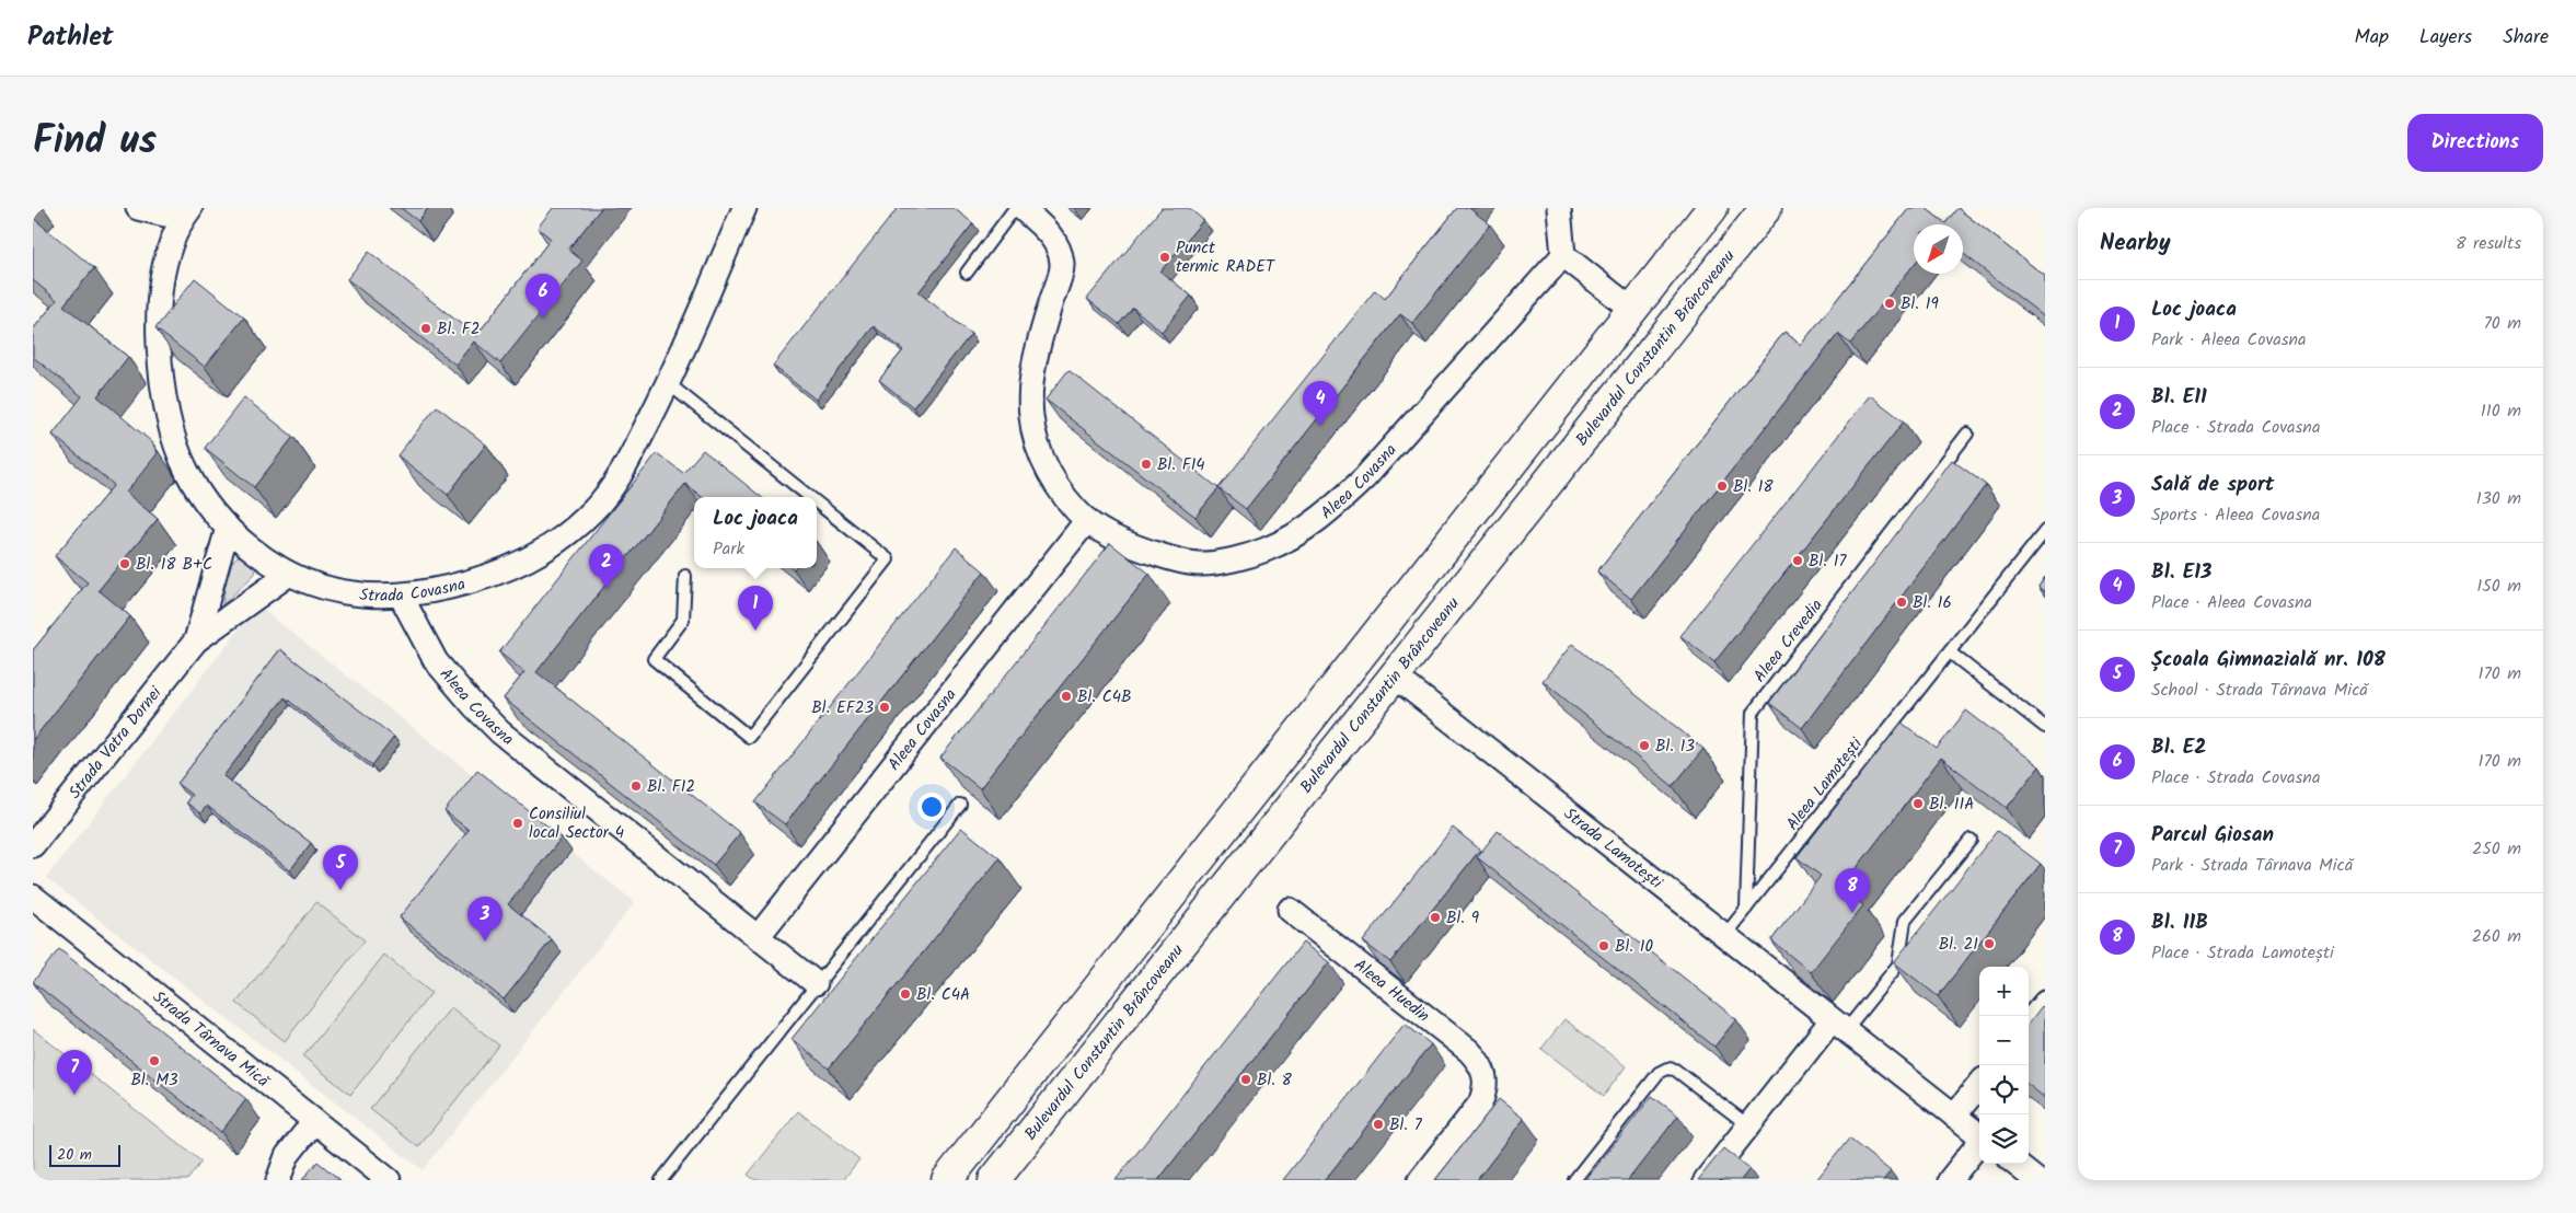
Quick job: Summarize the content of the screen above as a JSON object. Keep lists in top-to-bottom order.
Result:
{
  "streets": {
    "main road": ["Bulevardul Constantin Brâncoveanu"],
    "street": [
      "Aleea Covasna",
      "Strada Covasna",
      "Strada Vatra Dornei",
      "Strada Lamotești",
      "Aleea Huedin",
      "Strada Târnava Mică"
    ],
    "lane": ["Aleea Crevedia", "Aleea Lamotești"]
  },
  "crossings": [
    ["Bulevardul Constantin Brâncoveanu", "Strada Lamotești"],
    ["Aleea Covasna", "Strada Covasna"],
    ["Strada Covasna", "Strada Vatra Dornei"],
    ["Aleea Crevedia", "Aleea Lamotești"],
    ["Aleea Lamotești", "Strada Lamotești"]
  ],
  "places": [
    "Punct termic RADET",
    "Bl. 19",
    "Bl. F2",
    "Bl. F14",
    "Bl. 18",
    "Bl. 17",
    "Bl. 18 B+C",
    "Bl. 16",
    "Bl. C4B",
    "Bl. EF23",
    "Bl. 13",
    "Bl. F12",
    "Bl. 11A",
    "Consiliul local Sector 4",
    "Bl. 9",
    "Bl. 21",
    "Bl. 10",
    "Bl. C4A",
    "Bl. M3",
    "Bl. 8",
    "Bl. 7"
  ],
  "scale_bar": "20 m",
  "north": "bottom left",
  "page": {
    "header": "Pathlet",
    "nav": ["Map", "Layers", "Share"],
    "title": "Find us",
    "buttons": "Directions",
    "heading": ["Nearby", "8 results"],
    "pins": [
      "6",
      "4",
      "2",
      "1",
      "5",
      "8",
      "3",
      "7"
    ],
    "list": [
      {
        "mark": "1",
        "name": "Loc joaca",
        "note": "Park · Aleea Covasna",
        "value": "70 m"
      },
      {
        "mark": "2",
        "name": "Bl. E11",
        "note": "Place · Strada Covasna",
        "value": "110 m"
      },
      {
        "mark": "3",
        "name": "Sală de sport",
        "note": "Sports · Aleea Covasna",
        "value": "130 m"
      },
      {
        "mark": "4",
        "name": "Bl. E13",
        "note": "Place · Aleea Covasna",
        "value": "150 m"
      },
      {
        "mark": "5",
        "name": "Școala Gimnazială nr. 108",
        "note": "School · Strada Târnava Mică",
        "value": "170 m"
      },
      {
        "mark": "6",
        "name": "Bl. E2",
        "note": "Place · Strada Covasna",
        "value": "170 m"
      },
      {
        "mark": "7",
        "name": "Parcul Giosan",
        "note": "Park · Strada Târnava Mică",
        "value": "250 m"
      },
      {
        "mark": "8",
        "name": "Bl. 11B",
        "note": "Place · Strada Lamotești",
        "value": "260 m"
      }
    ],
    "popup": ["Loc joaca", "Park"],
    "map_buttons": ["+", "−"],
    "scale": "20 m"
  }
}
